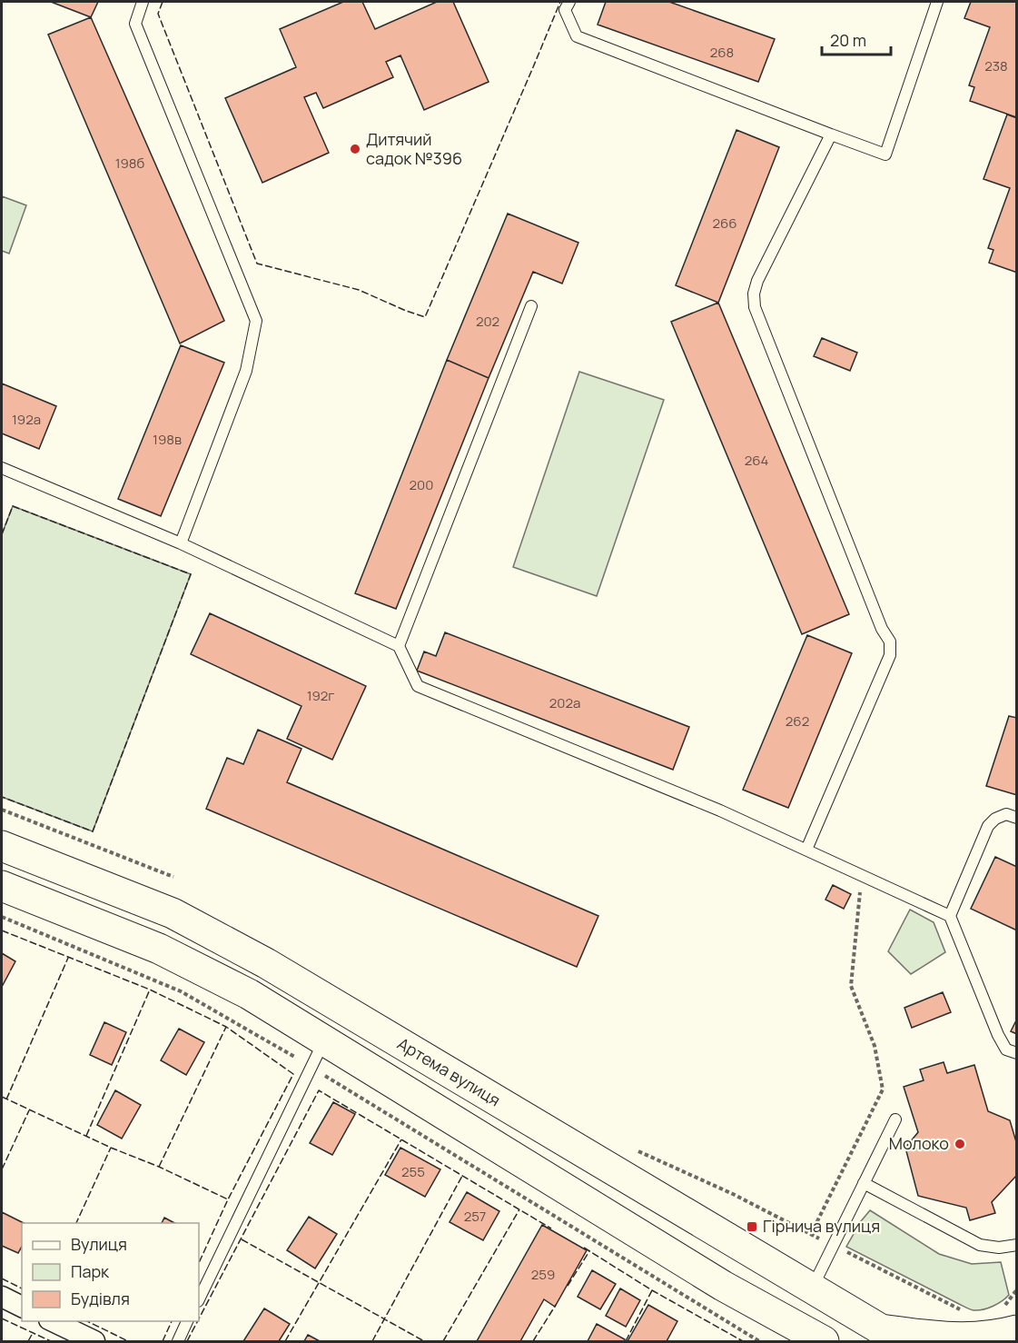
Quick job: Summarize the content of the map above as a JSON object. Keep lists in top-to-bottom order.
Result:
{
  "streets": {
    "main road": ["Артема вулиця"]
  },
  "places": {
    "other": ["Дитячий садок №396", "Молоко"],
    "transit": ["Гірнича вулиця"]
  },
  "house_numbers": [
    "268",
    "238",
    "198б",
    "266",
    "202",
    "192а",
    "198в",
    "264",
    "200",
    "192г",
    "202а",
    "262",
    "255",
    "257",
    "259"
  ],
  "legend": ["Вулиця", "Парк", "Будівля"],
  "scale_bar": "20 m"
}
